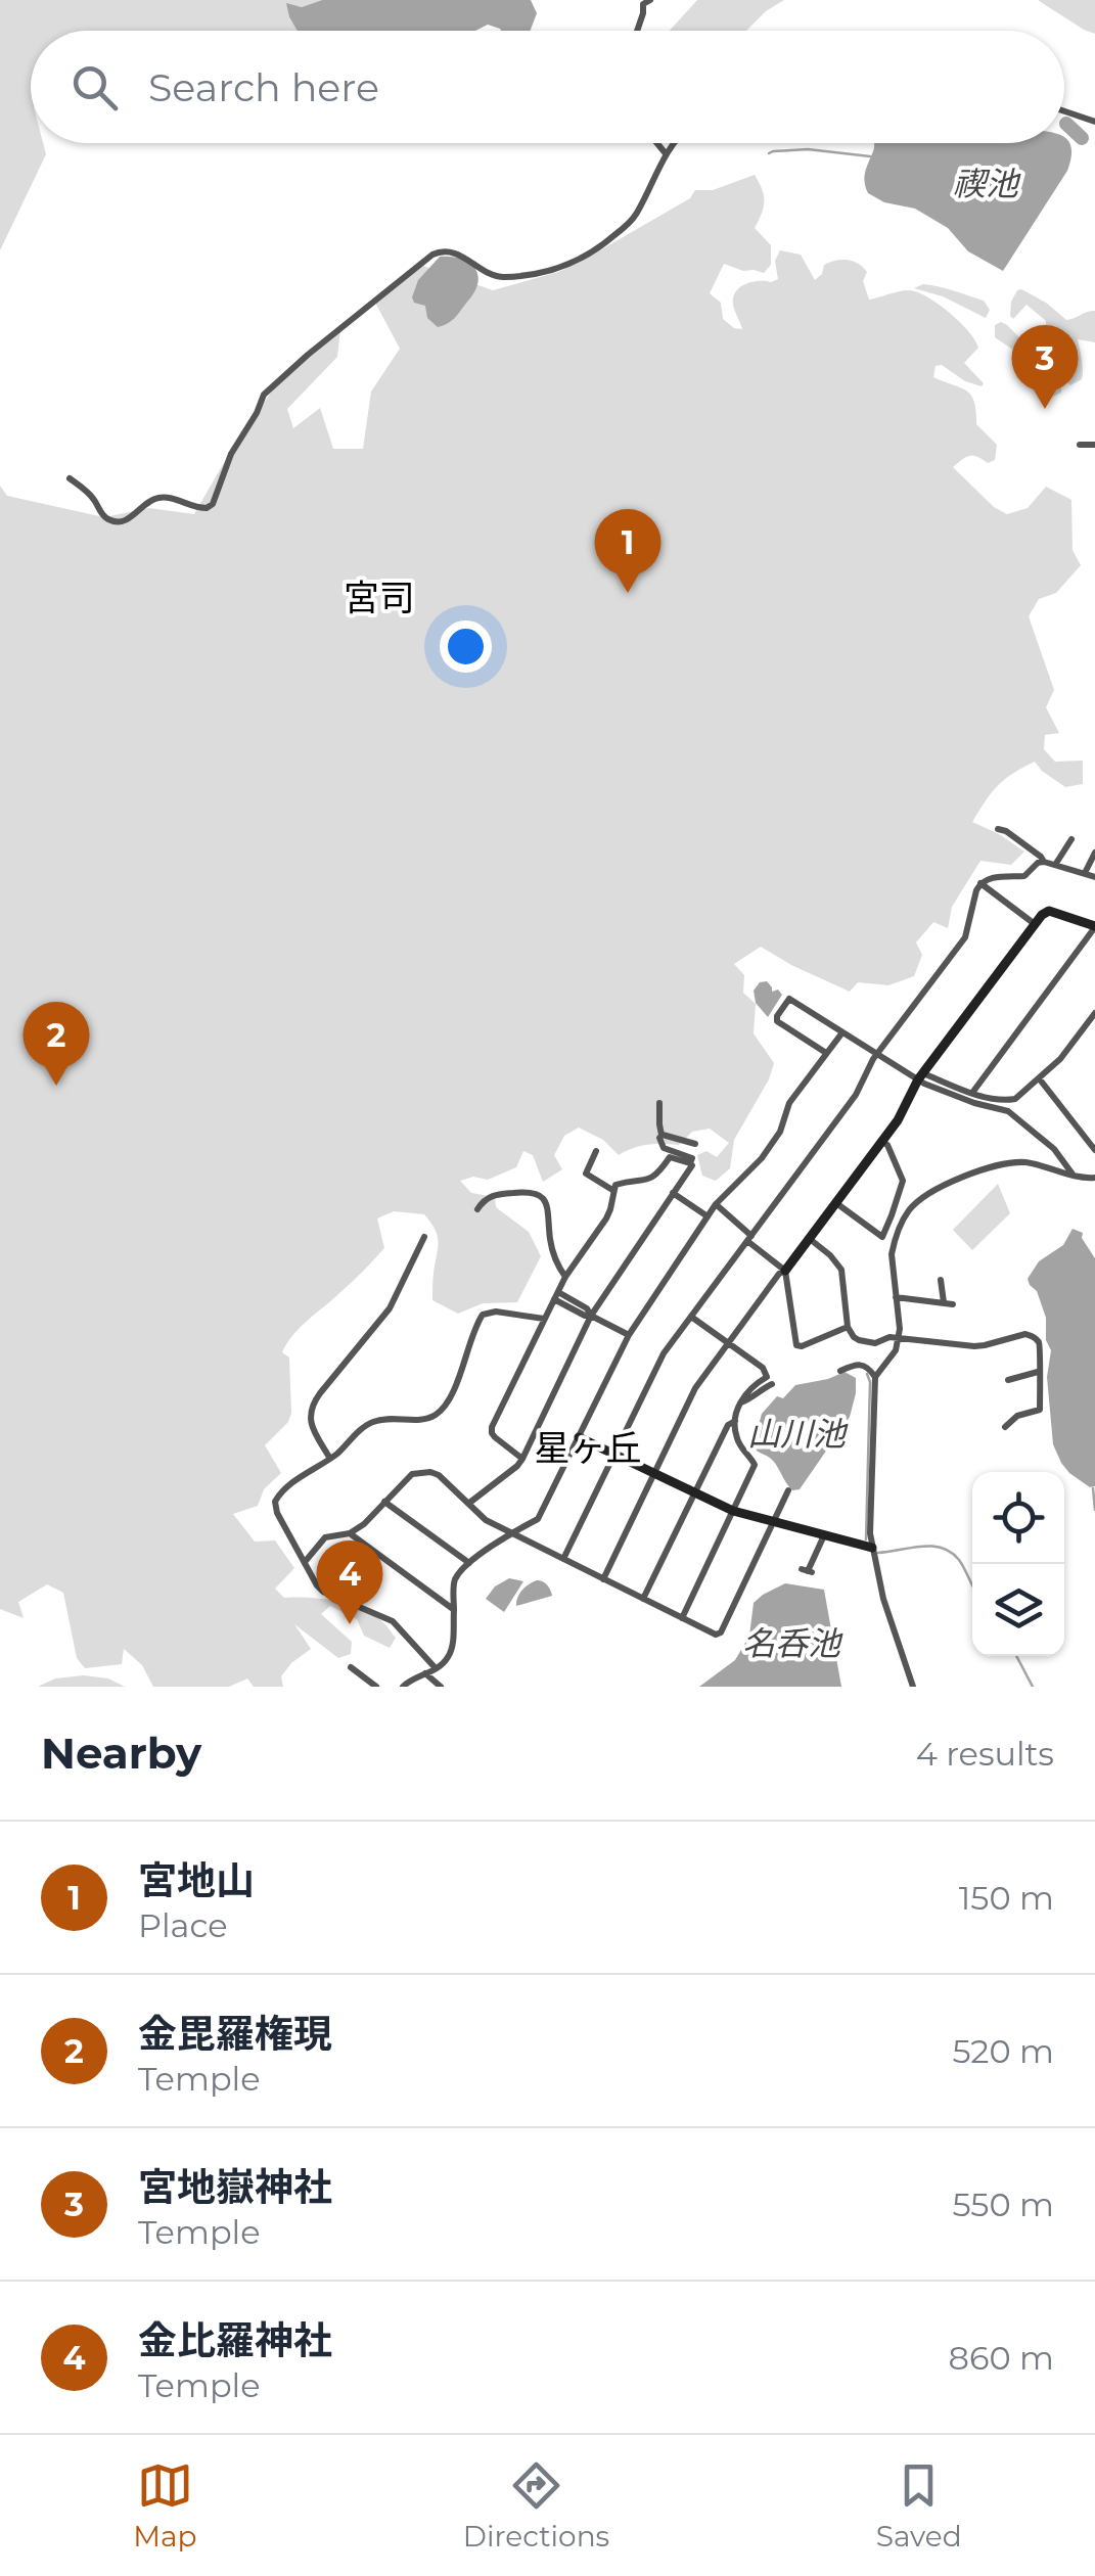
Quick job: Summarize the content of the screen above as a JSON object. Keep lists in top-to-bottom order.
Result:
{
  "districts": ["宮司", "星ヶ丘"],
  "water": ["禊池", "山川池", "名呑池"],
  "page": {
    "search": "Search here",
    "pins": [
      "3",
      "1",
      "2",
      "4"
    ],
    "heading": ["Nearby", "4 results"],
    "list": [
      {
        "mark": "1",
        "name": "宮地山",
        "note": "Place",
        "value": "150 m"
      },
      {
        "mark": "2",
        "name": "金毘羅権現",
        "note": "Temple",
        "value": "520 m"
      },
      {
        "mark": "3",
        "name": "宮地嶽神社",
        "note": "Temple",
        "value": "550 m"
      },
      {
        "mark": "4",
        "name": "金比羅神社",
        "note": "Temple",
        "value": "860 m"
      }
    ],
    "nav": ["Map", "Directions", "Saved"]
  }
}
